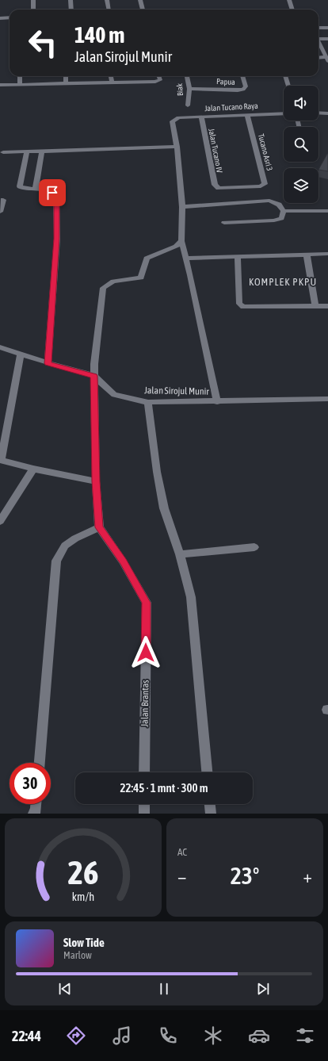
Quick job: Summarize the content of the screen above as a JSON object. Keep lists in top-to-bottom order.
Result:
{
  "streets": {
    "street": [
      "Papua",
      "Biak",
      "Jalan Tucano Raya",
      "Jalan Tucano IV",
      "Tucano Asri 3",
      "Jalan Sirojul Munir",
      "Jalan Brantas"
    ]
  },
  "crossings": [
    ["Papua", "Biak"],
    ["Jalan Tucano Raya", "Jalan Tucano IV"],
    ["Jalan Tucano Raya", "Tucano Asri 3"],
    ["Jalan Tucano IV", "Tucano Asri 3"]
  ],
  "districts": ["KOMPLEK PKPU"],
  "page": {
    "turn": ["140 m", "Jalan Sirojul Munir"],
    "limit": "30",
    "trip": "22:45 · 1 mnt · 300 m",
    "tile": "AC",
    "heat": ["−", "23°", "+"],
    "song": ["Slow Tide", "Marlow"],
    "tabs": "22:44",
    "gauge": ["26", "km/h"]
  }
}
